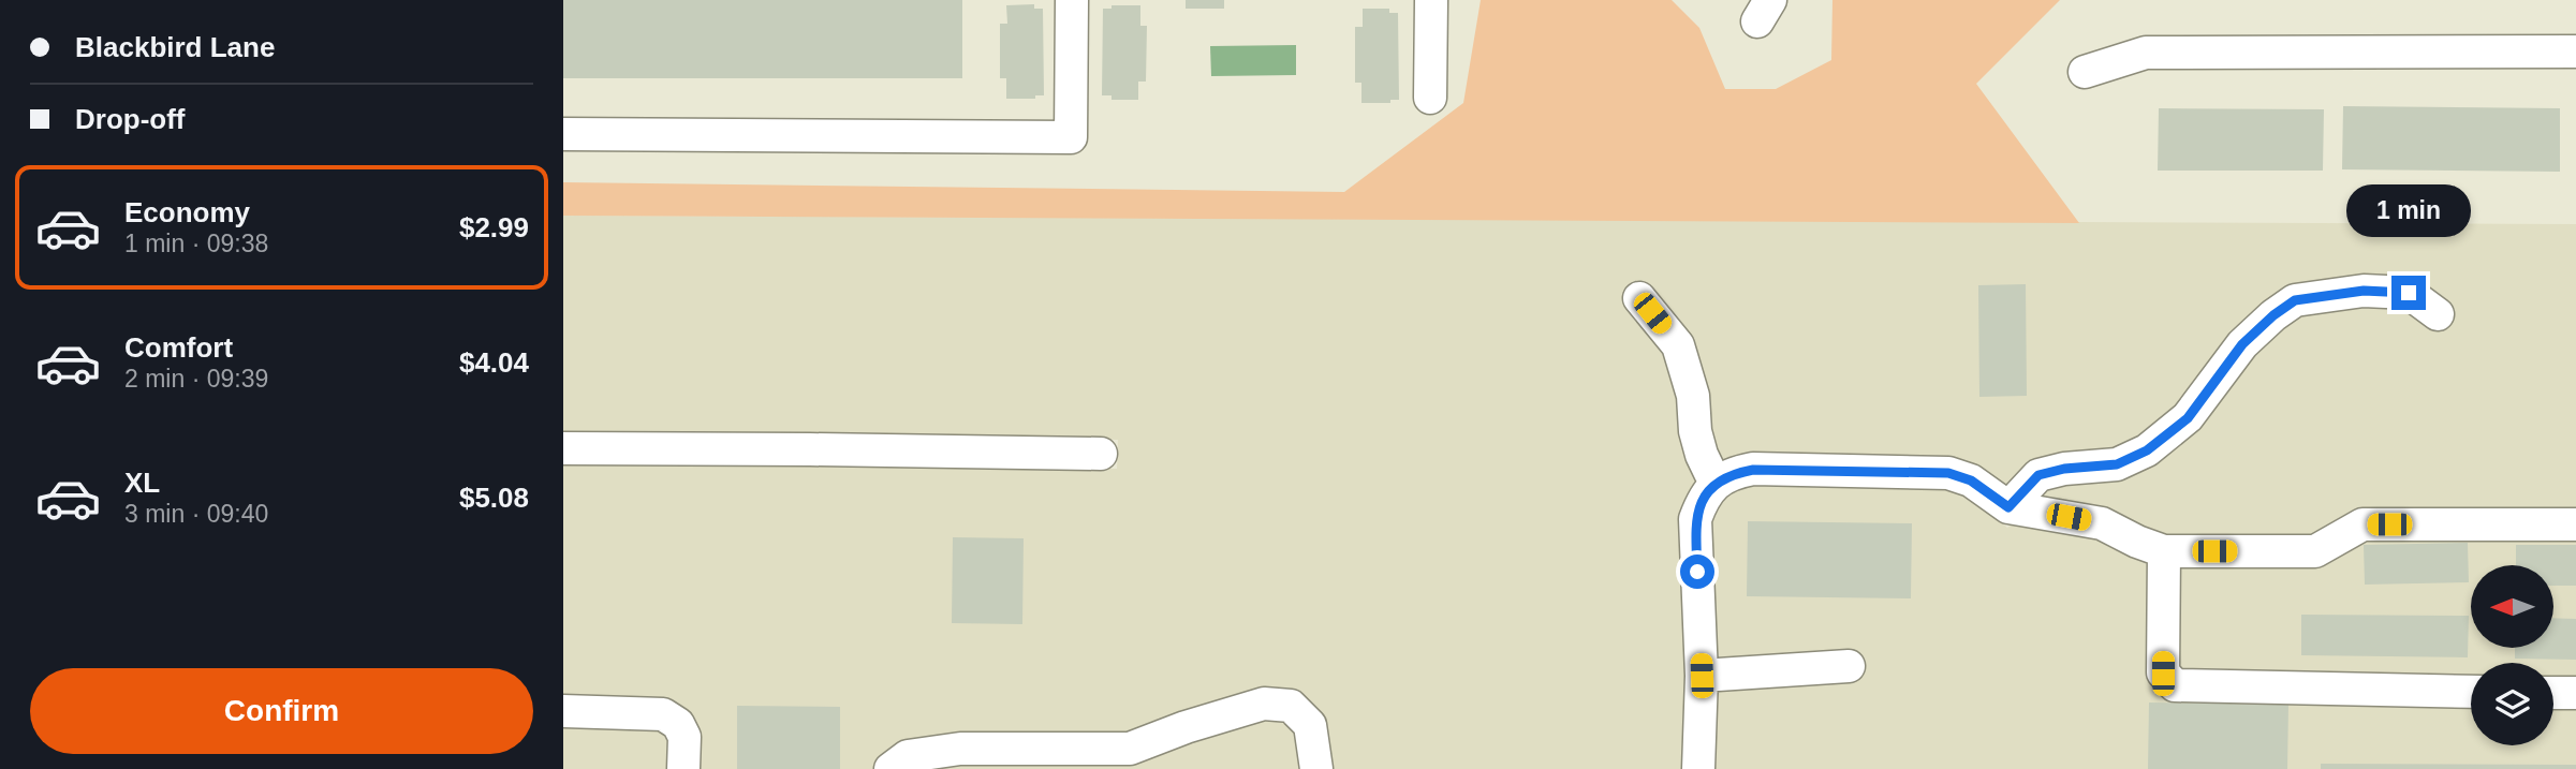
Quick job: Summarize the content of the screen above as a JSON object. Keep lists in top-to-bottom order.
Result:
{
  "north": "left",
  "page": {
    "banner": ["Blackbird Lane", "Drop-off"],
    "list": [
      {
        "name": "Economy",
        "note": "1 min · 09:38",
        "value": "$2.99"
      },
      {
        "name": "Comfort",
        "note": "2 min · 09:39",
        "value": "$4.04"
      },
      {
        "name": "XL",
        "note": "3 min · 09:40",
        "value": "$5.08"
      }
    ],
    "bubble": "1 min",
    "buttons": "Confirm"
  }
}
